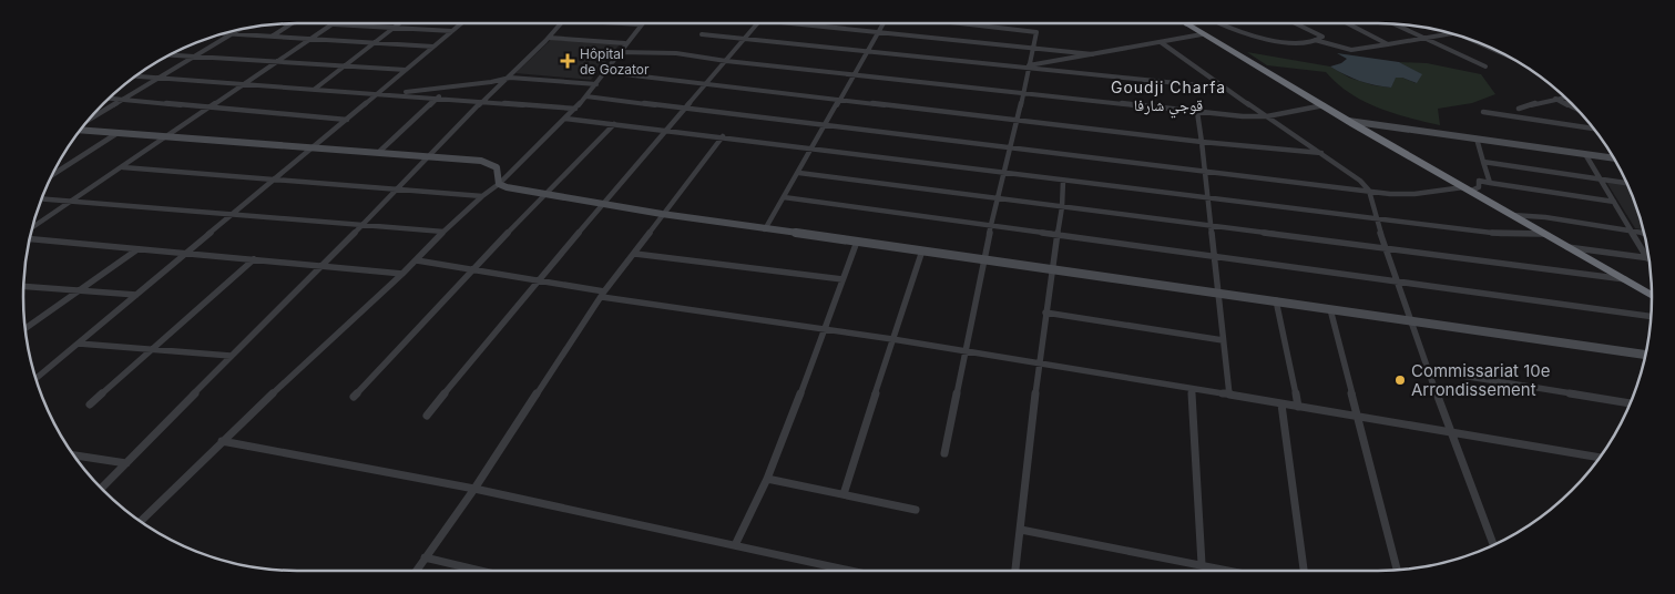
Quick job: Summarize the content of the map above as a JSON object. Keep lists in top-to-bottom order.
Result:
{
  "districts": ["Goudji Charfa قوجي شارفا"],
  "places": {
    "health": ["Hôpital de Gozator"],
    "other": ["Commissariat 10e Arrondissement"]
  }
}
